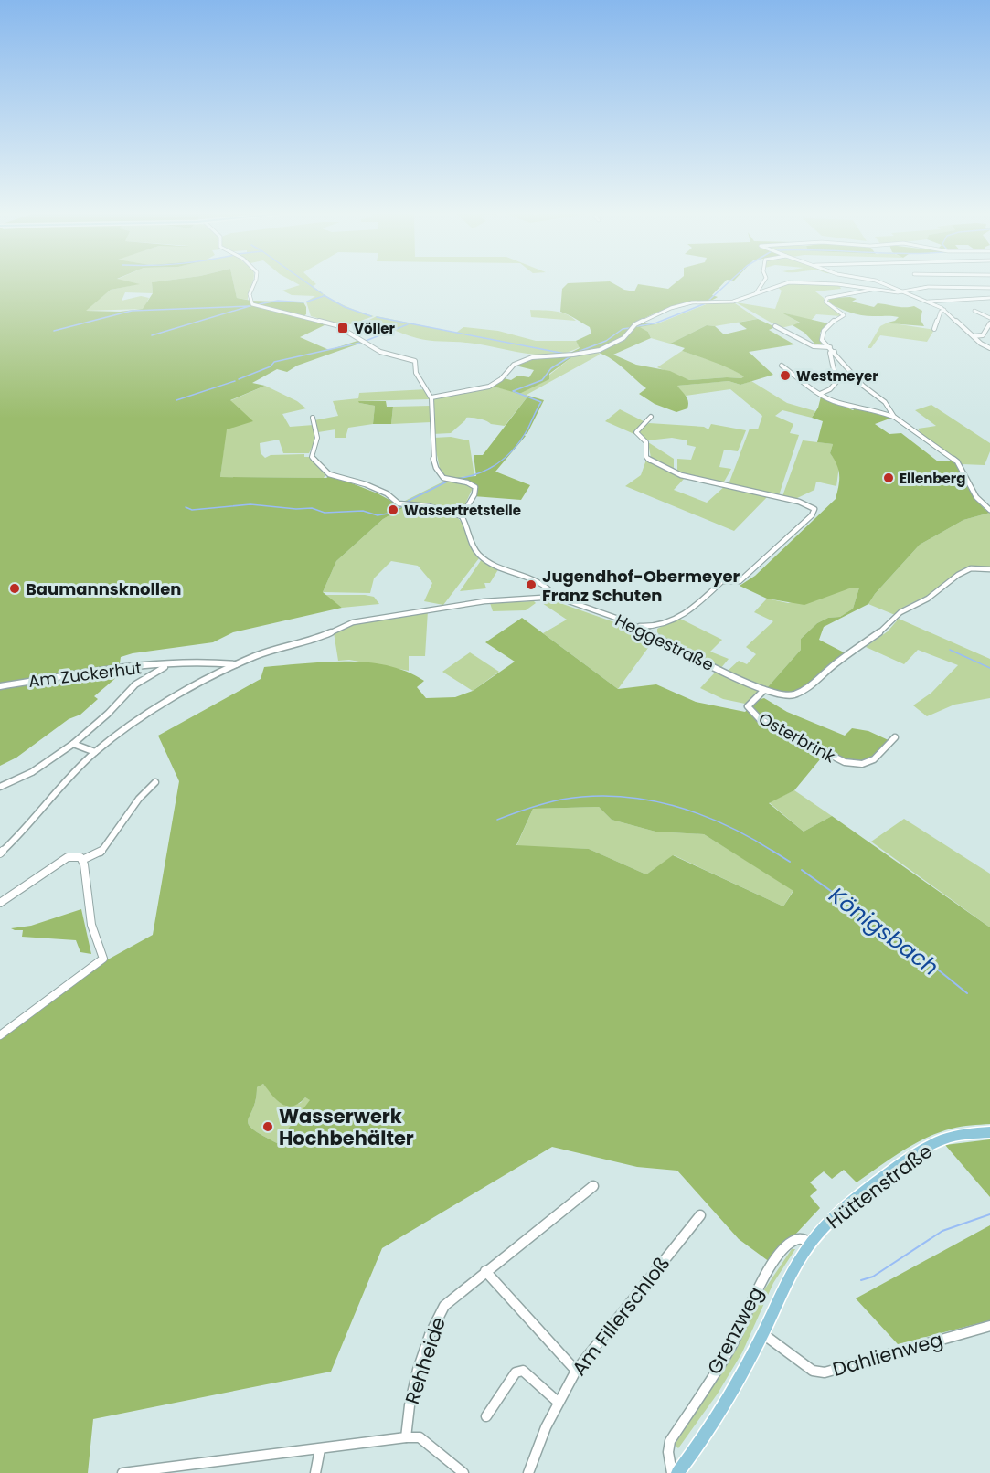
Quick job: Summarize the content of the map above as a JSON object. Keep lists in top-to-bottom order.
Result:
{
  "streets": {
    "main road": ["Hüttenstraße"],
    "street": [
      "Heggestraße",
      "Am Zuckerhut",
      "Osterbrink",
      "Am Fillerschloß",
      "Grenzweg",
      "Dahlienweg",
      "Rehheide"
    ]
  },
  "crossings": [
    ["Heggestraße", "Am Zuckerhut"],
    ["Heggestraße", "Osterbrink"],
    ["Hüttenstraße", "Grenzweg"],
    ["Hüttenstraße", "Dahlienweg"]
  ],
  "water": ["Königsbach"],
  "places": {
    "transit": ["Völler"],
    "other": [
      "Westmeyer",
      "Ellenberg",
      "Wassertretstelle",
      "Jugendhof-Obermeyer Franz Schuten",
      "Baumannsknollen",
      "Wasserwerk Hochbehälter"
    ]
  }
}
